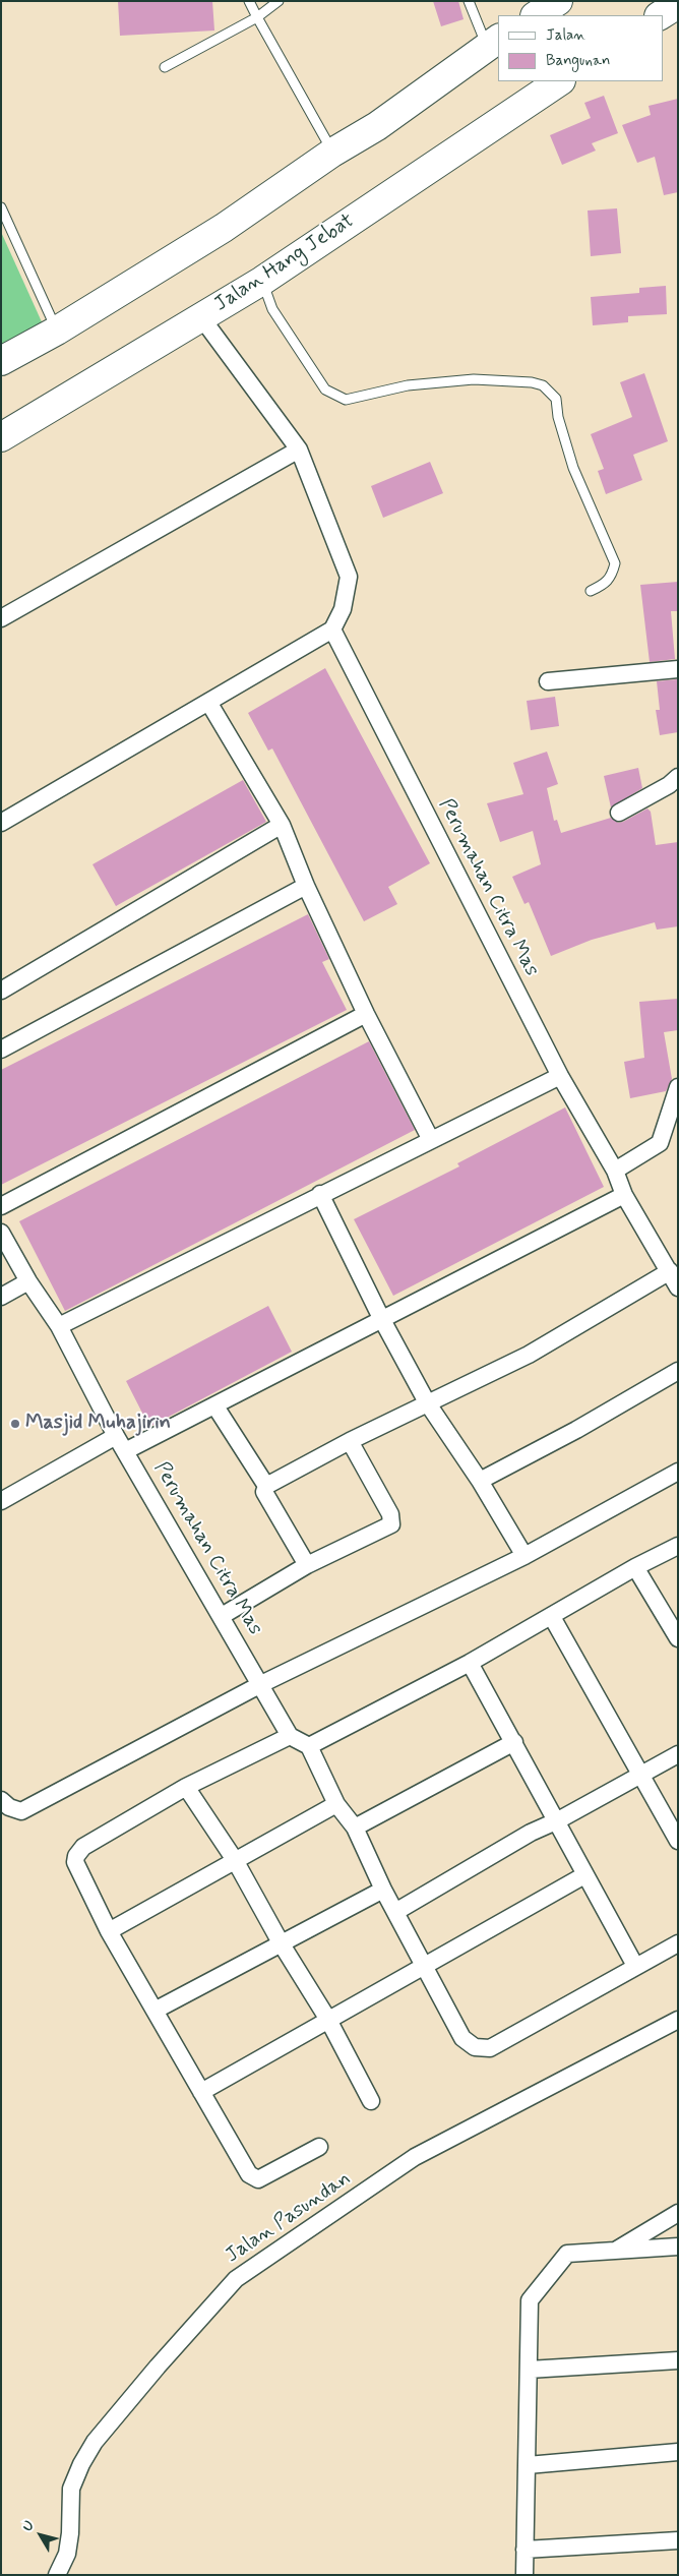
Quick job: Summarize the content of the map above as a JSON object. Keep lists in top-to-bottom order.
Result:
{
  "streets": {
    "highway": ["Jalan Hang Jebat"],
    "street": ["Perumahan Citra Mas", "Jalan Pasundan"]
  },
  "places": ["Masjid Muhajirin"],
  "legend": ["Jalan", "Bangunan"],
  "north": "top left"
}
